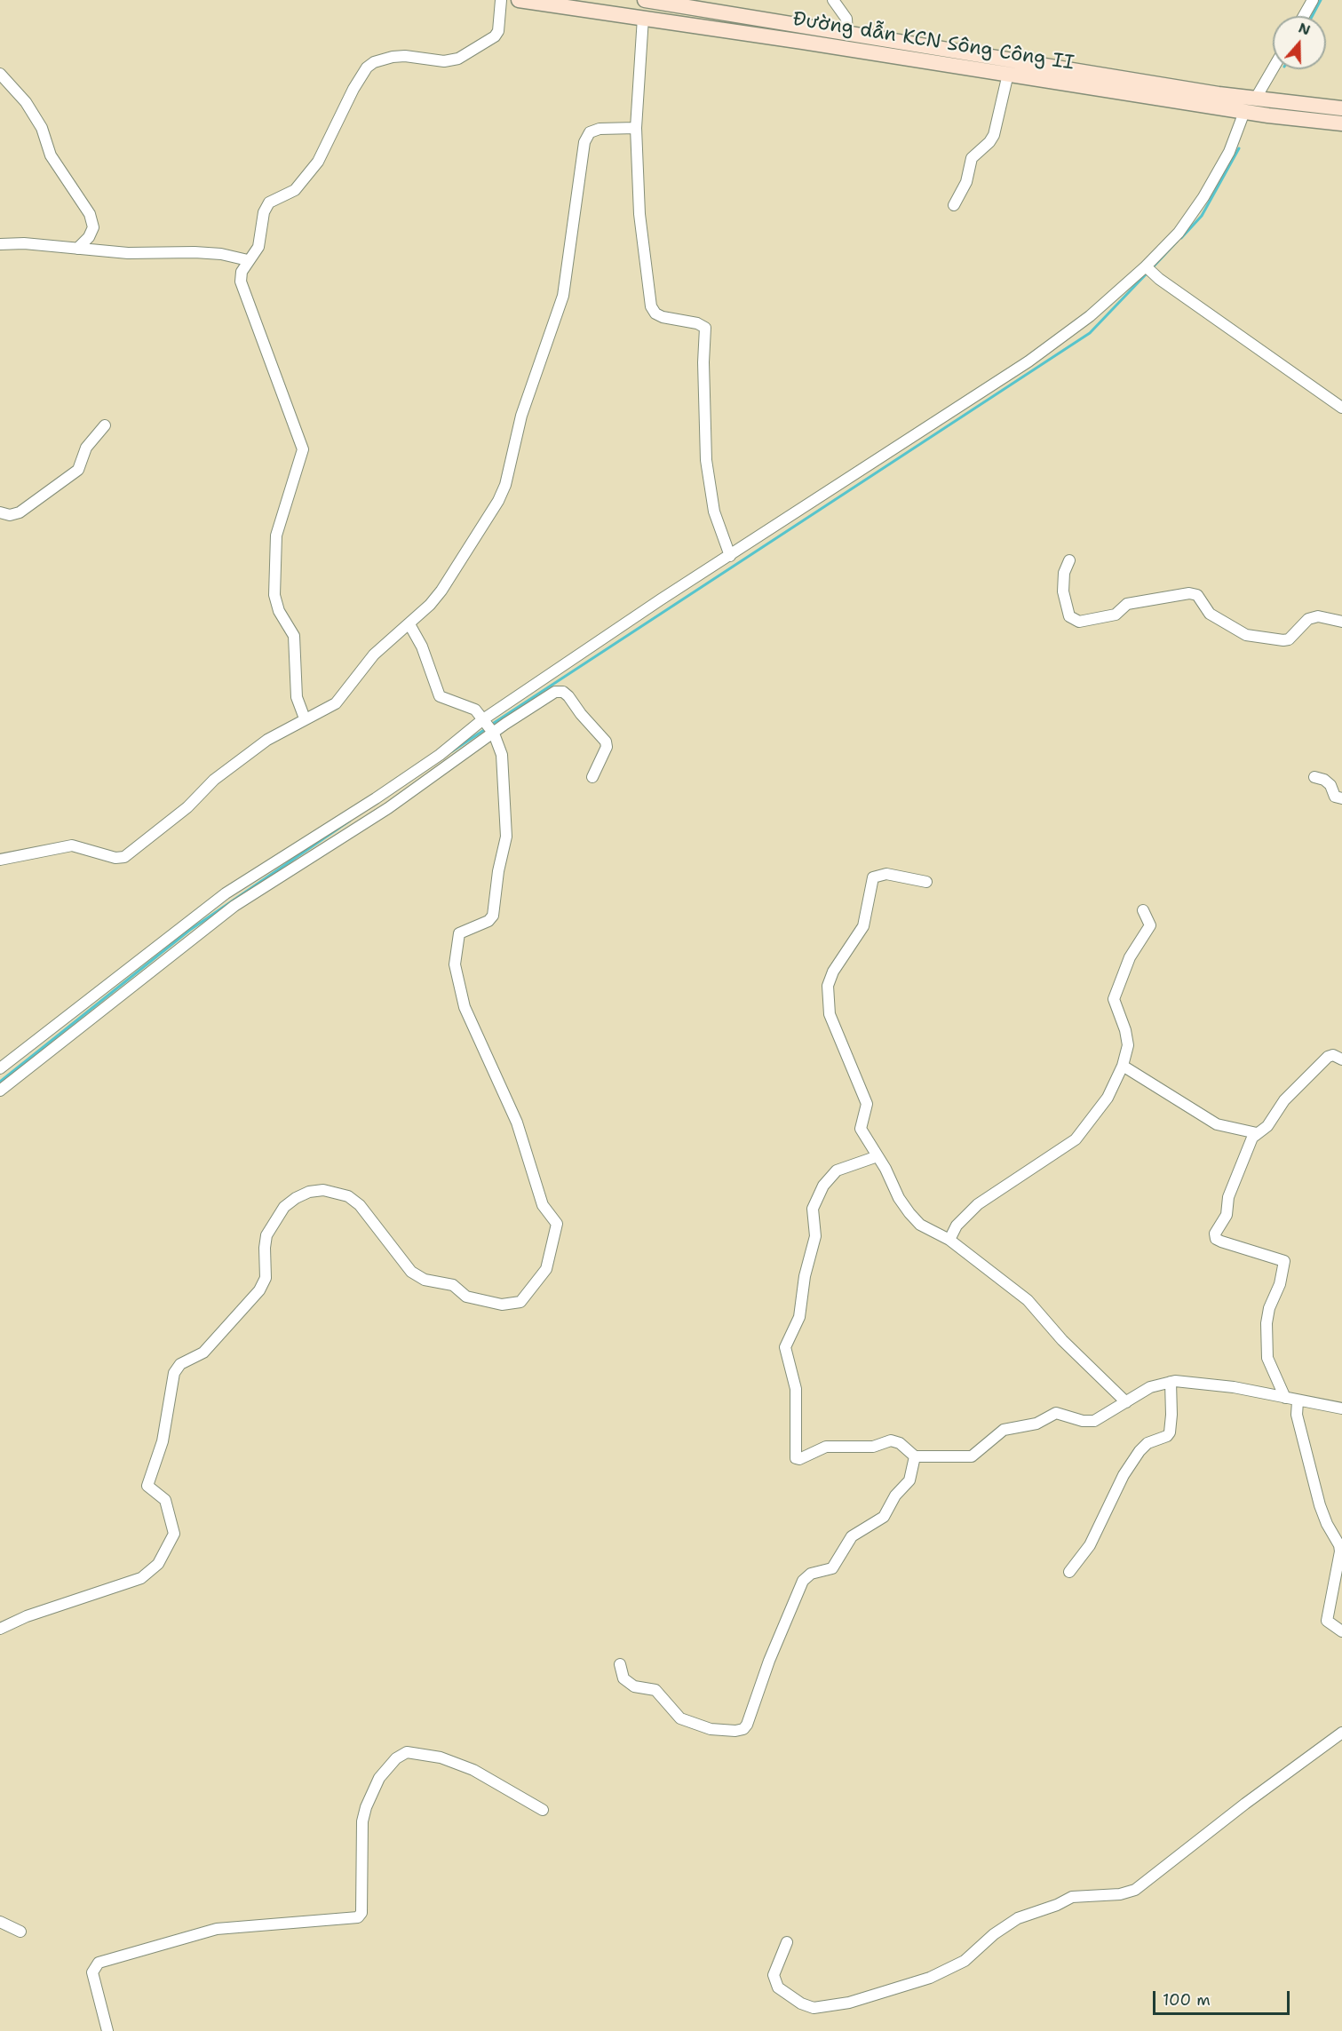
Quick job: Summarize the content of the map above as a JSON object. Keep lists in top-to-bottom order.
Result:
{
  "streets": {
    "street": ["Đường dẫn KCN Sông Công II"]
  },
  "scale_bar": "100 m",
  "north": "top"
}
